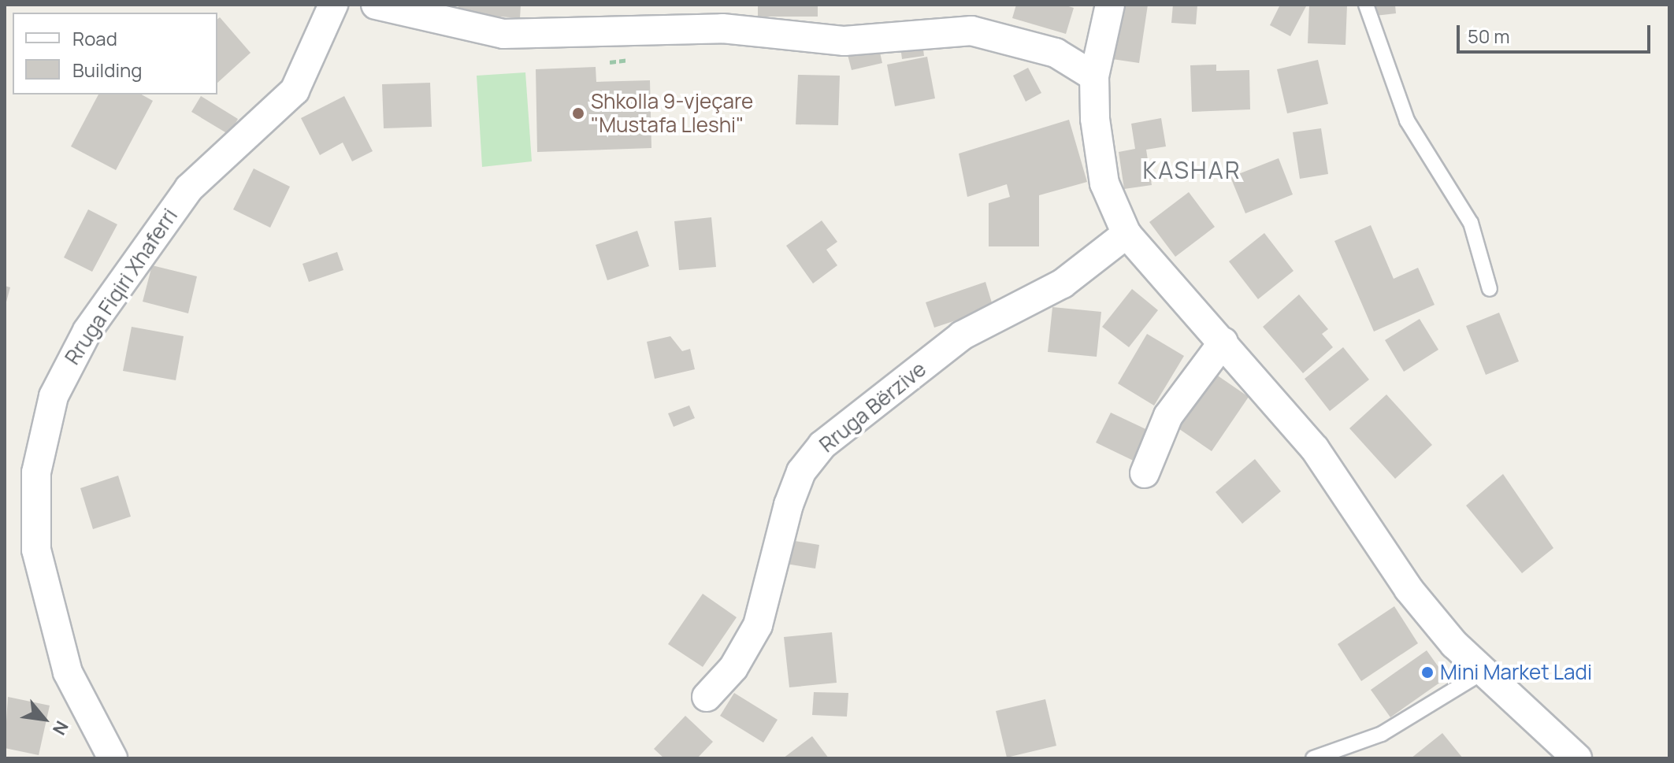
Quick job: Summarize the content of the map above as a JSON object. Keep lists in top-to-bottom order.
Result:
{
  "streets": {
    "street": ["Rruga Fiqiri Xhaferri", "Rruga Bërzive"]
  },
  "districts": ["KASHAR"],
  "places": ["Shkolla 9-vjeçare \"Mustafa Lleshi\"", "Mini Market Ladi"],
  "legend": ["Road", "Building"],
  "scale_bar": "50 m",
  "north": "bottom right"
}
